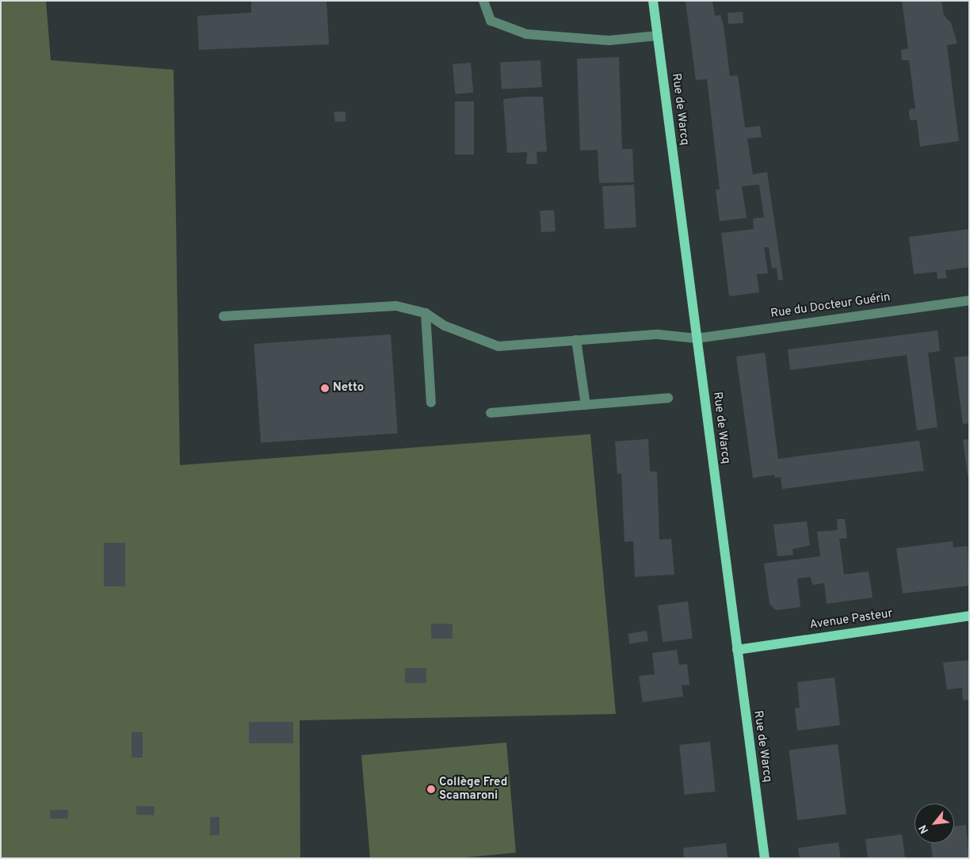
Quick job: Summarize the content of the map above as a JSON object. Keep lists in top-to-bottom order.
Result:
{
  "streets": {
    "main road": ["Rue de Warcq", "Avenue Pasteur"],
    "street": ["Rue du Docteur Guérin"]
  },
  "crossings": [
    ["Rue de Warcq", "Rue du Docteur Guérin"],
    ["Rue de Warcq", "Avenue Pasteur"]
  ],
  "places": ["Netto", "Collège Fred Scamaroni"],
  "north": "bottom left"
}
